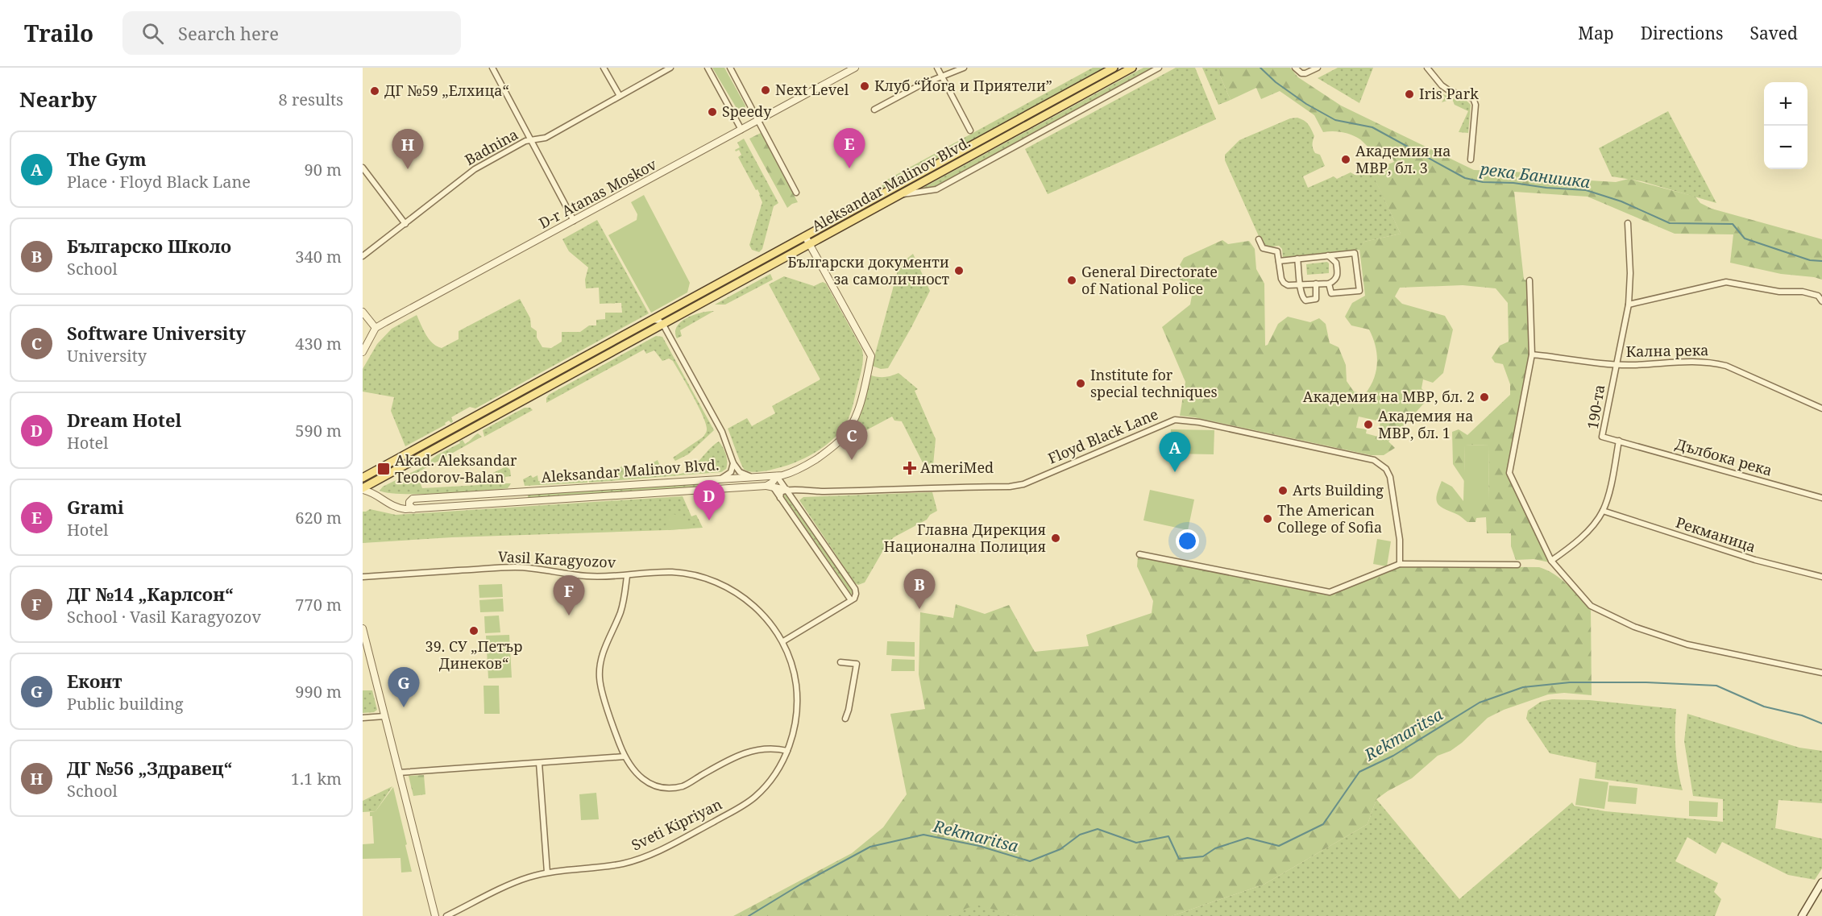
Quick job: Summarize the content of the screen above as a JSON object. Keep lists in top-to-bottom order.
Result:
{
  "streets": {
    "main road": ["Aleksandar Malinov Blvd."],
    "street": [
      "Badnina",
      "D-r Atanas Moskov",
      "Кална река",
      "190-та",
      "Floyd Black Lane",
      "Дълбока река",
      "Рекманица",
      "Vasil Karagyozov",
      "Sveti Kipriyan"
    ]
  },
  "crossings": [
    ["Aleksandar Malinov Blvd.", "Floyd Black Lane"],
    ["Кална река", "190-та"],
    ["190-та", "Дълбока река"],
    ["190-та", "Рекманица"],
    ["Vasil Karagyozov", "Sveti Kipriyan"]
  ],
  "water": ["река Банишка", "Rekmaritsa"],
  "places": {
    "other": [
      "Клуб “Йога и Приятели”",
      "Next Level",
      "ДГ №59 „Елхица“",
      "Iris Park",
      "Speedy",
      "Академия на МВР, бл. 3",
      "Български документи за самоличност",
      "General Directorate of National Police",
      "Institute for special techniques",
      "Академия на МВР, бл. 2",
      "Академия на МВР, бл. 1",
      "Arts Building",
      "The American College of Sofia",
      "Главна Дирекция Национална Полиция",
      "39. СУ „Петър Динеков“"
    ],
    "health": ["AmeriMed"],
    "transit": ["Akad. Aleksandar Teodorov-Balan"]
  },
  "page": {
    "header": "Trailo",
    "search": "Search here",
    "nav": ["Map", "Directions", "Saved"],
    "heading": ["Nearby", "8 results"],
    "map_buttons": ["+", "−"],
    "pins": [
      "E",
      "H",
      "C",
      "A",
      "D",
      "B",
      "F",
      "G"
    ],
    "list": [
      {
        "mark": "A",
        "name": "The Gym",
        "note": "Place · Floyd Black Lane",
        "value": "90 m"
      },
      {
        "mark": "B",
        "name": "Българско Школо",
        "note": "School",
        "value": "340 m"
      },
      {
        "mark": "C",
        "name": "Software University",
        "note": "University",
        "value": "430 m"
      },
      {
        "mark": "D",
        "name": "Dream Hotel",
        "note": "Hotel",
        "value": "590 m"
      },
      {
        "mark": "E",
        "name": "Grami",
        "note": "Hotel",
        "value": "620 m"
      },
      {
        "mark": "F",
        "name": "ДГ №14 „Карлсон“",
        "note": "School · Vasil Karagyozov",
        "value": "770 m"
      },
      {
        "mark": "G",
        "name": "Еконт",
        "note": "Public building",
        "value": "990 m"
      },
      {
        "mark": "H",
        "name": "ДГ №56 „Здравец“",
        "note": "School",
        "value": "1.1 km"
      }
    ]
  }
}
